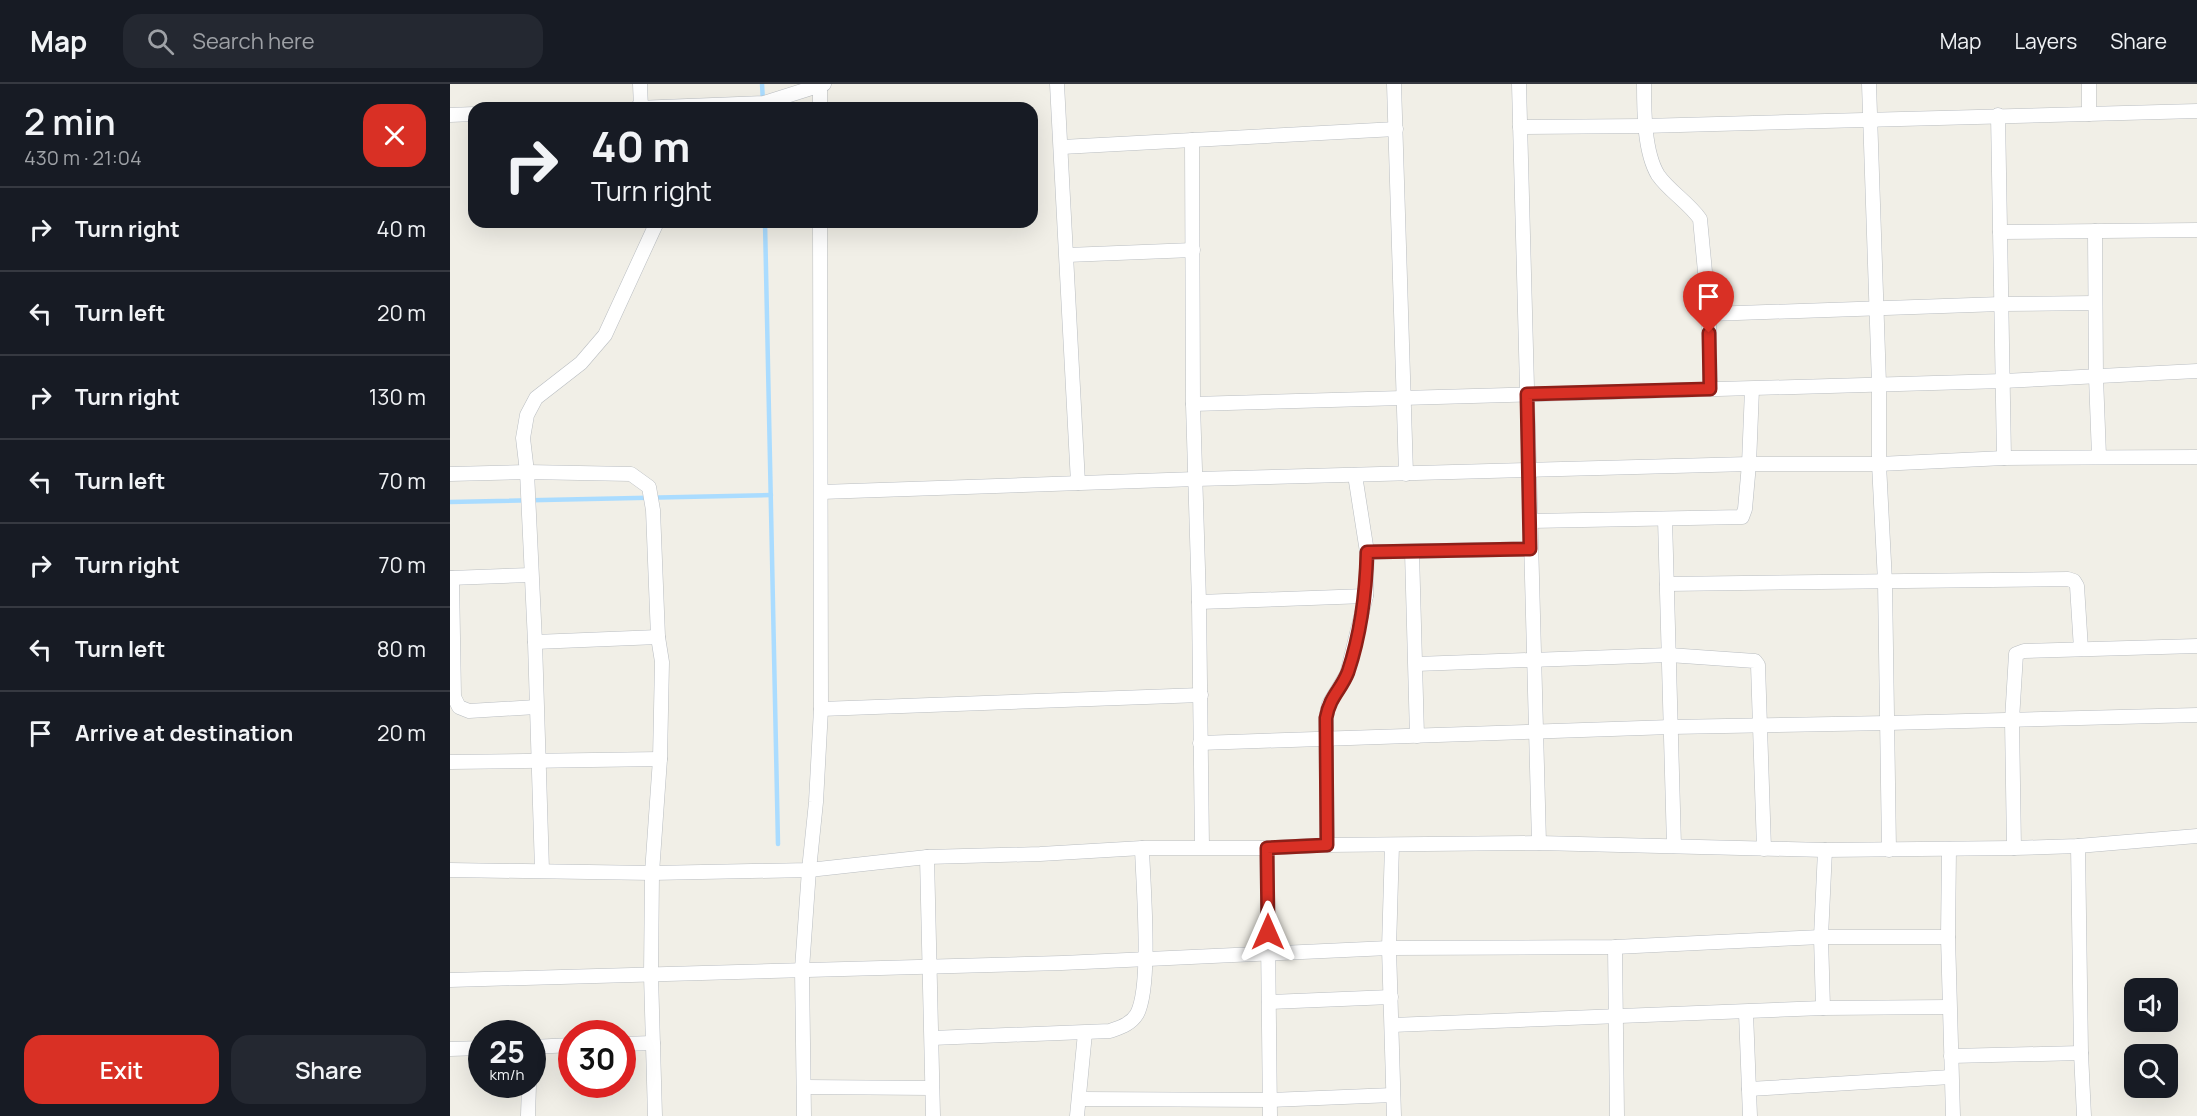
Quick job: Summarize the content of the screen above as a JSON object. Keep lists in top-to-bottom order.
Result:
{
  "page": {
    "header": "Map",
    "search": "Search here",
    "nav": ["Map", "Layers", "Share"],
    "heading": ["2 min", "430 m · 21:04"],
    "turn": ["40 m", "Turn right"],
    "list": [
      {
        "name": "Turn right",
        "value": "40 m"
      },
      {
        "name": "Turn left",
        "value": "20 m"
      },
      {
        "name": "Turn right",
        "value": "130 m"
      },
      {
        "name": "Turn left",
        "value": "70 m"
      },
      {
        "name": "Turn right",
        "value": "70 m"
      },
      {
        "name": "Turn left",
        "value": "80 m"
      },
      {
        "name": "Arrive at destination",
        "value": "20 m"
      }
    ],
    "speed": "25 km/h",
    "limit": "30",
    "buttons": ["Exit", "Share"]
  }
}
